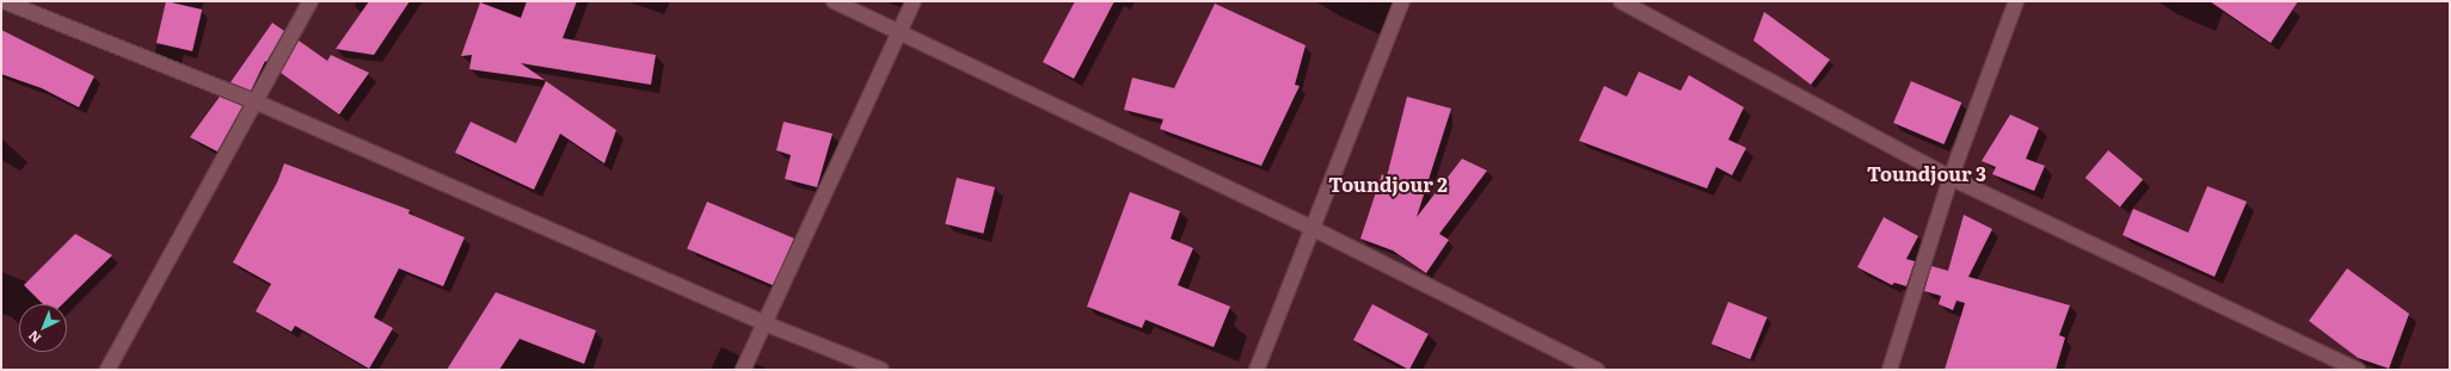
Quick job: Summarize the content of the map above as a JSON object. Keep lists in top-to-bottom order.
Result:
{
  "districts": ["Toundjour 3", "Toundjour 2"],
  "north": "bottom left"
}
